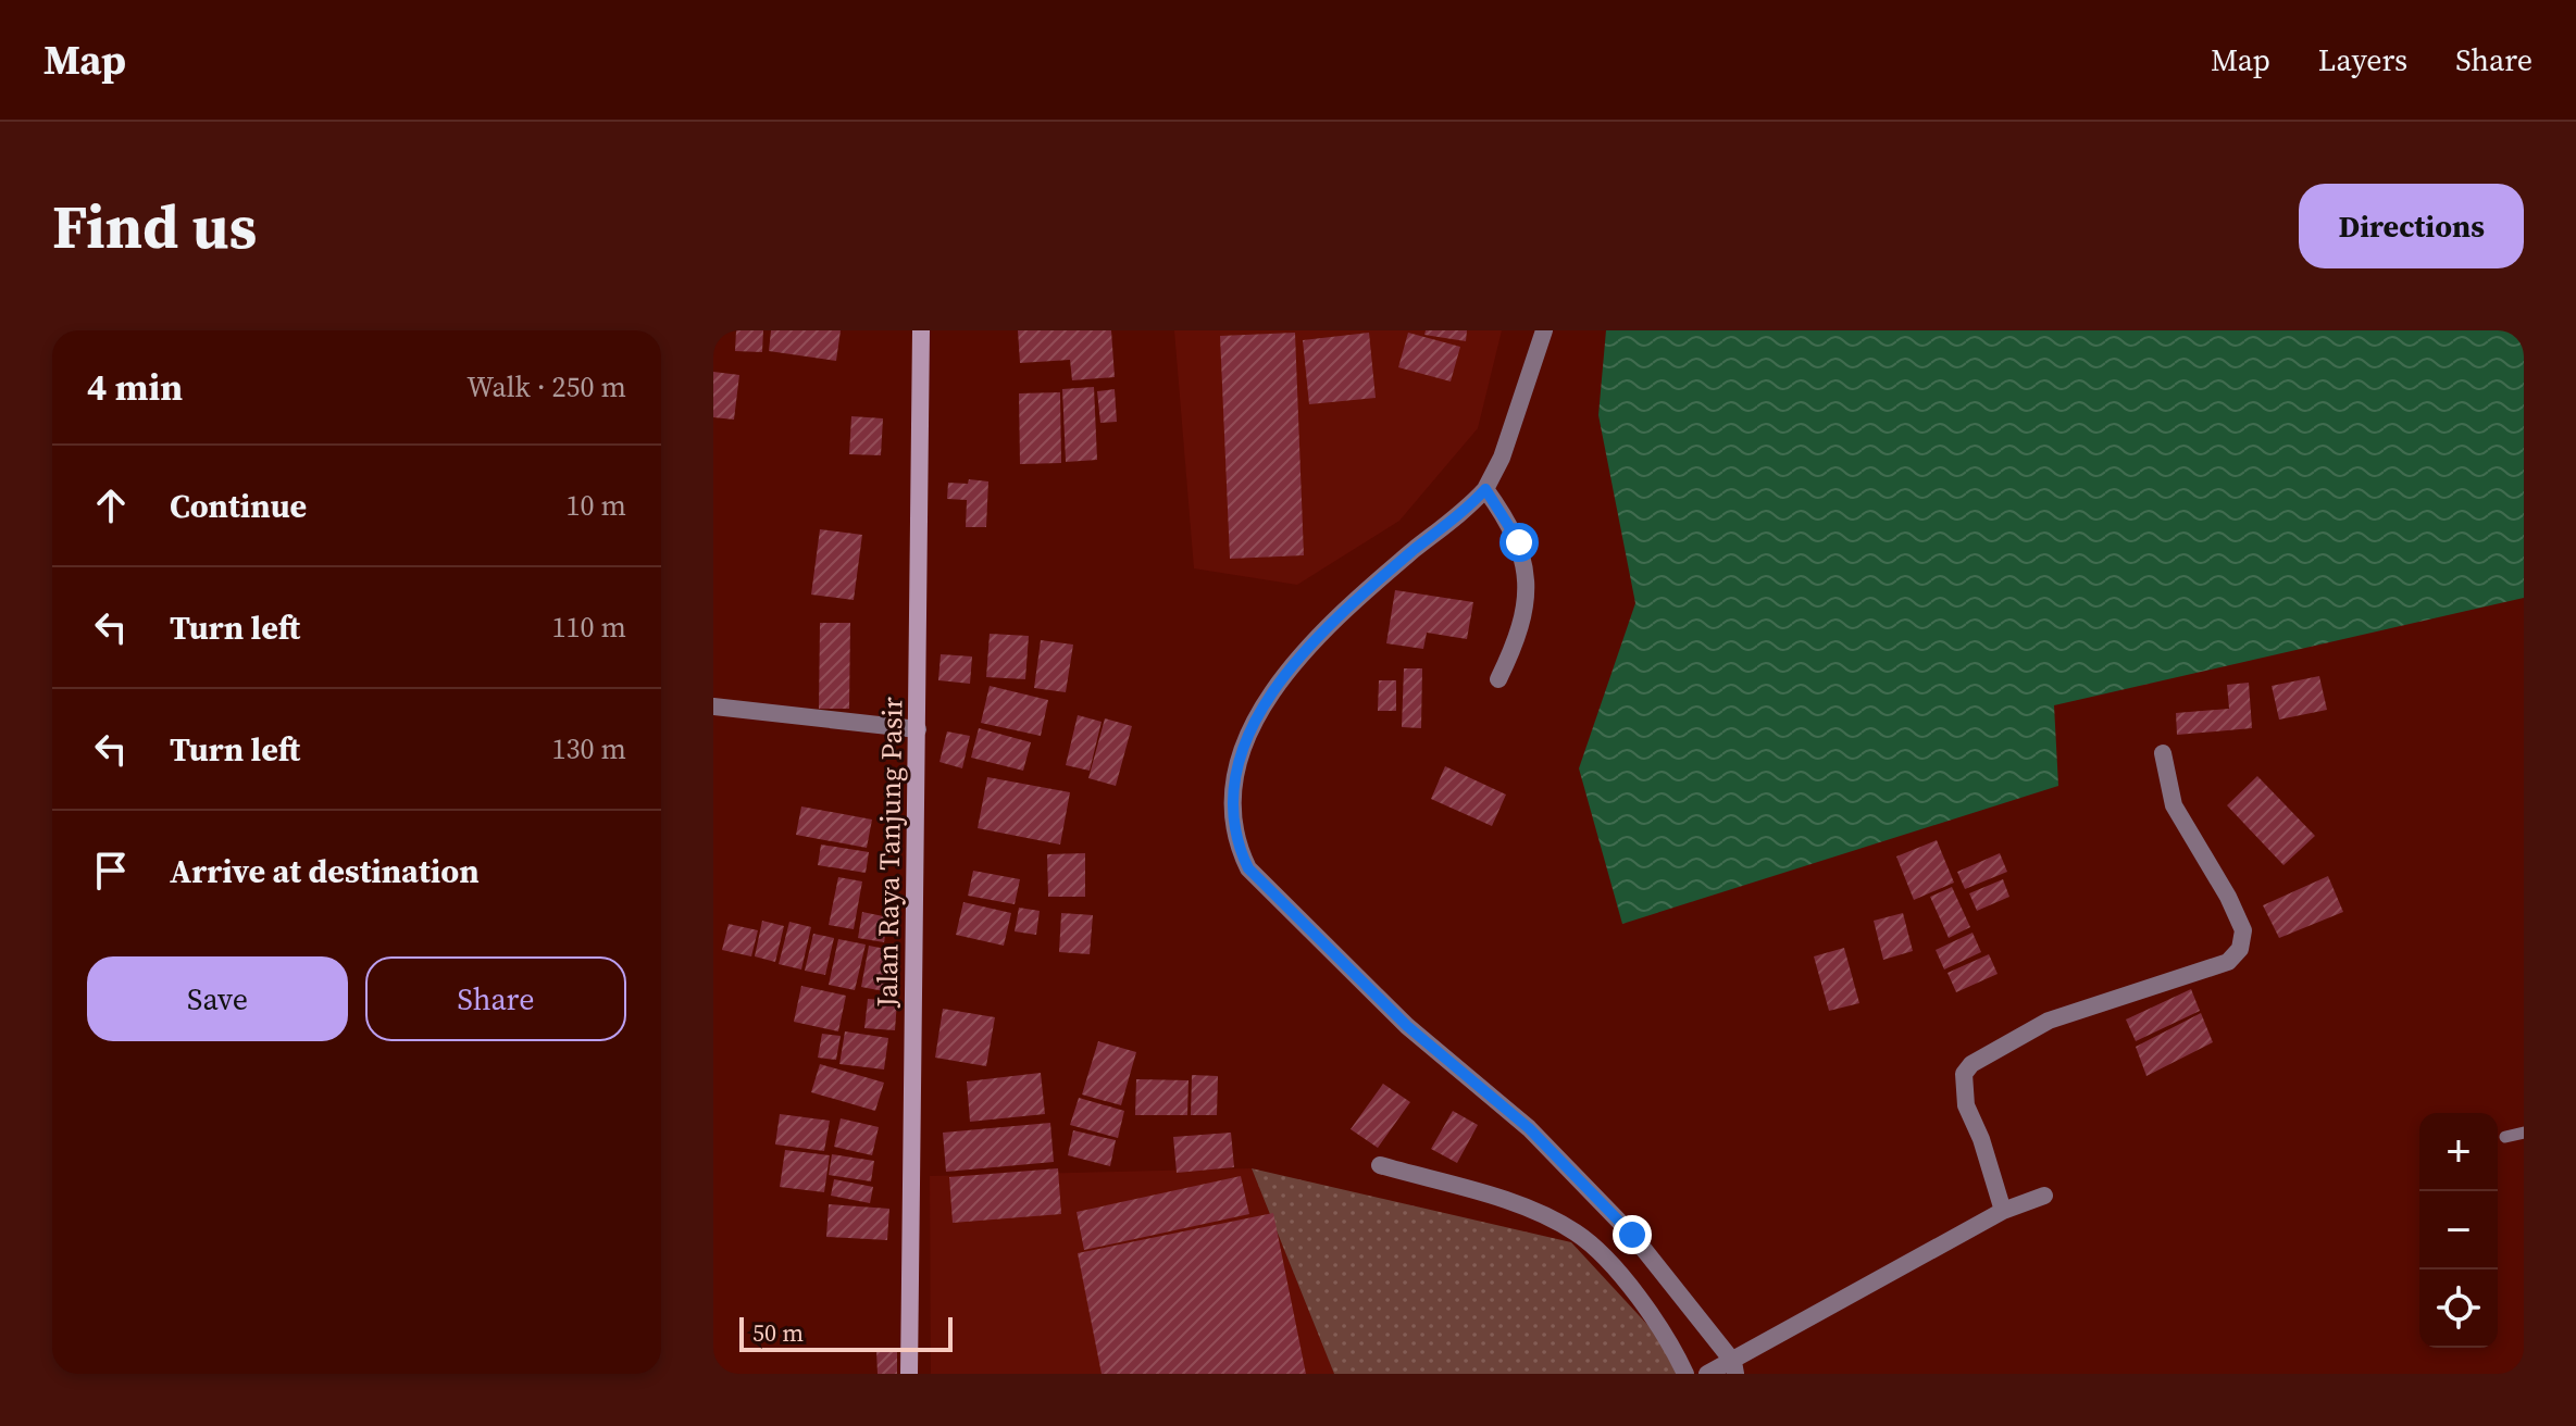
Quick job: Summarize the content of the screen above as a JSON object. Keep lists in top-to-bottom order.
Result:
{
  "streets": {
    "street": ["Jalan Raya Tanjung Pasir"]
  },
  "scale_bar": "50 m",
  "page": {
    "header": "Map",
    "nav": ["Map", "Layers", "Share"],
    "buttons": [
      "Directions",
      ["Save", "Share"]
    ],
    "title": "Find us",
    "heading": ["4 min", "Walk · 250 m"],
    "list": [
      ["Continue", "10 m"],
      ["Turn left", "110 m"],
      ["Turn left", "130 m"],
      "Arrive at destination"
    ],
    "map_buttons": ["+", "−"],
    "scale": "50 m"
  }
}
